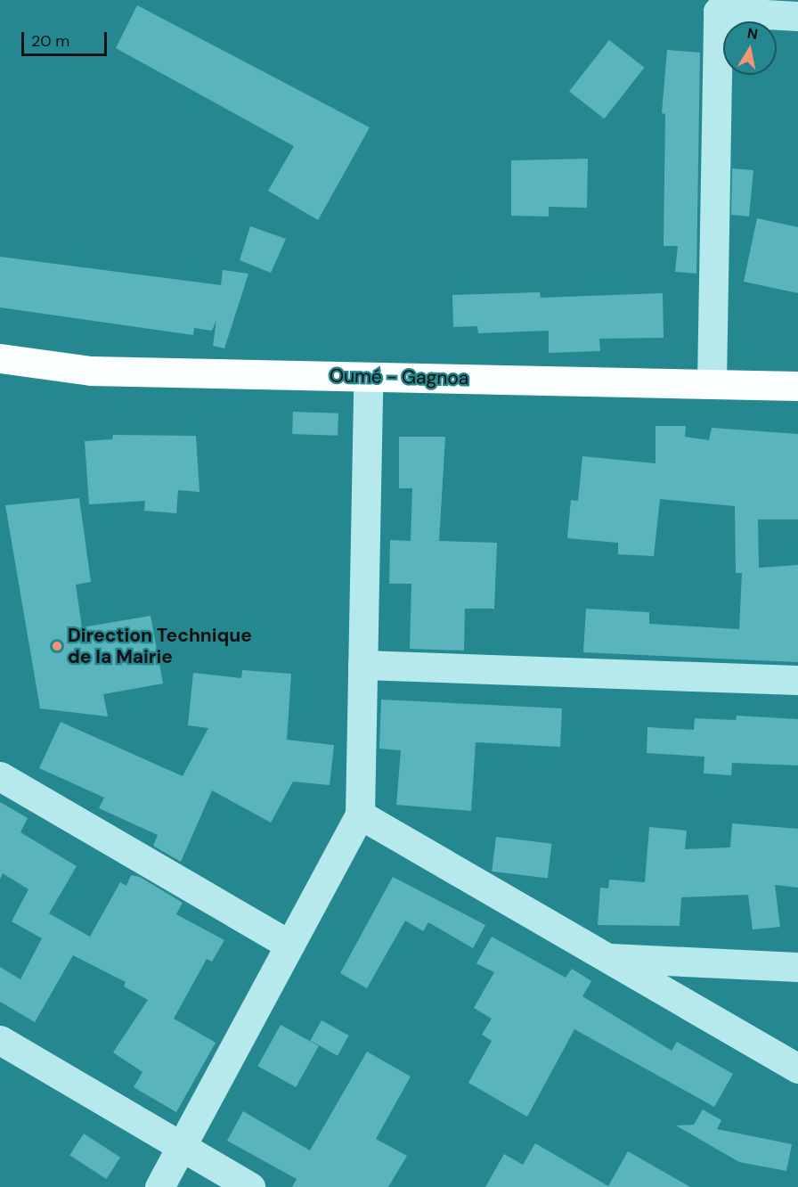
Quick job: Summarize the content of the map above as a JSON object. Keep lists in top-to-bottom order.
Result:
{
  "streets": {
    "main road": ["Oumé - Gagnoa"]
  },
  "places": ["Direction Technique de la Mairie"],
  "scale_bar": "20 m",
  "north": "top"
}
